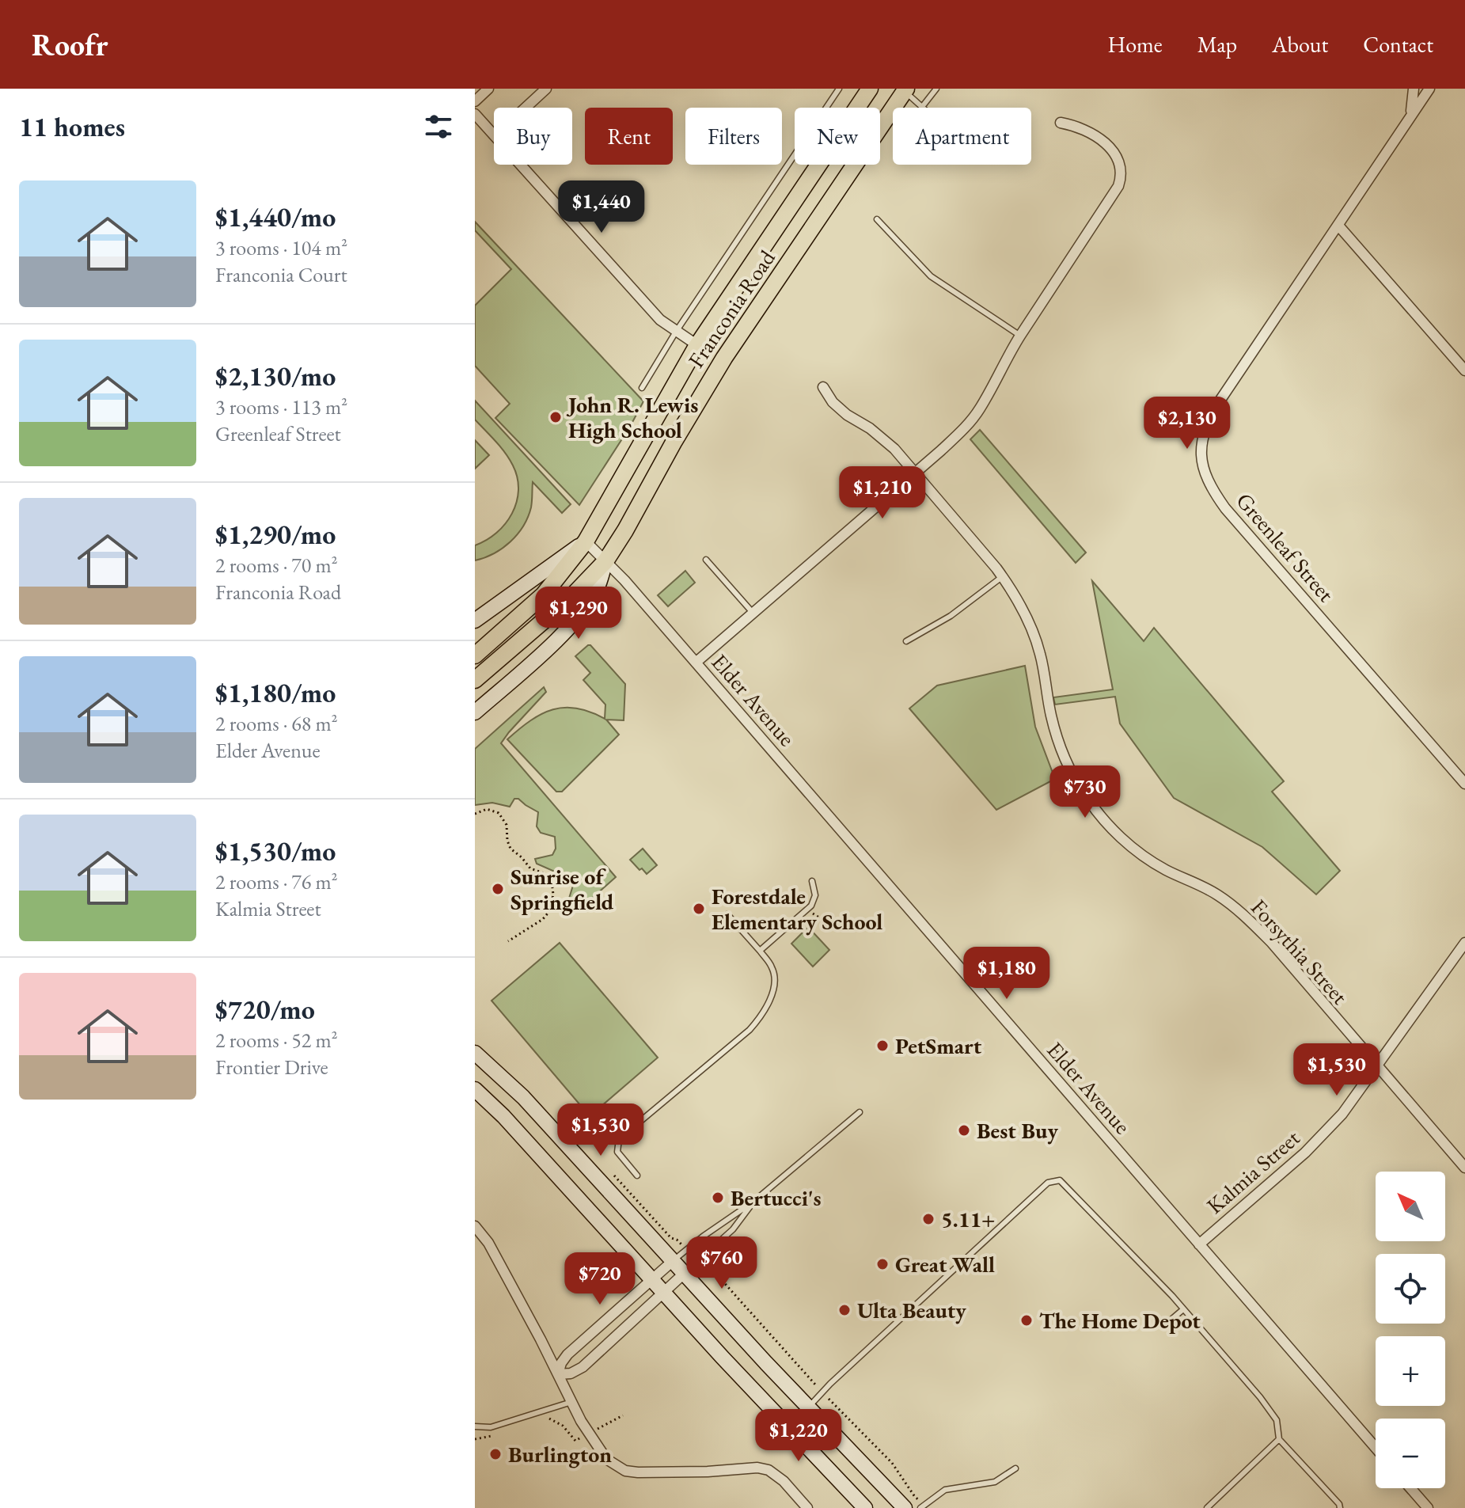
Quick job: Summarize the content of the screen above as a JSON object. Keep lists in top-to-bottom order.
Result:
{
  "streets": {
    "main road": ["Franconia Road"],
    "street": [
      "Greenleaf Street",
      "Elder Avenue",
      "Forsythia Street",
      "Kalmia Street"
    ]
  },
  "crossings": [
    ["Franconia Road", "Elder Avenue"],
    ["Elder Avenue", "Kalmia Street"],
    ["Forsythia Street", "Kalmia Street"]
  ],
  "places": [
    "John R. Lewis High School",
    "Sunrise of Springfield",
    "Forestdale Elementary School",
    "PetSmart",
    "Best Buy",
    "Bertucci's",
    "5.11+",
    "Great Wall",
    "Ulta Beauty",
    "The Home Depot",
    "Burlington"
  ],
  "north": "top left",
  "page": {
    "header": "Roofr",
    "nav": [
      "Home",
      "Map",
      "About",
      "Contact"
    ],
    "heading": "11 homes",
    "chip": [
      "Buy",
      "Rent",
      "Filters",
      "New",
      "Apartment"
    ],
    "list": [
      {
        "name": "$1,440/mo",
        "note": "3 rooms · 104 m² · Franconia Court"
      },
      {
        "name": "$2,130/mo",
        "note": "3 rooms · 113 m² · Greenleaf Street"
      },
      {
        "name": "$1,290/mo",
        "note": "2 rooms · 70 m² · Franconia Road"
      },
      {
        "name": "$1,180/mo",
        "note": "2 rooms · 68 m² · Elder Avenue"
      },
      {
        "name": "$1,530/mo",
        "note": "2 rooms · 76 m² · Kalmia Street"
      },
      {
        "name": "$720/mo",
        "note": "2 rooms · 52 m² · Frontier Drive"
      }
    ],
    "price": [
      "$1,440",
      "$2,130",
      "$1,210",
      "$1,290",
      "$730",
      "$1,180",
      "$1,530",
      "$1,530",
      "$760",
      "$720",
      "$1,220"
    ],
    "map_buttons": ["+", "−"]
  }
}
